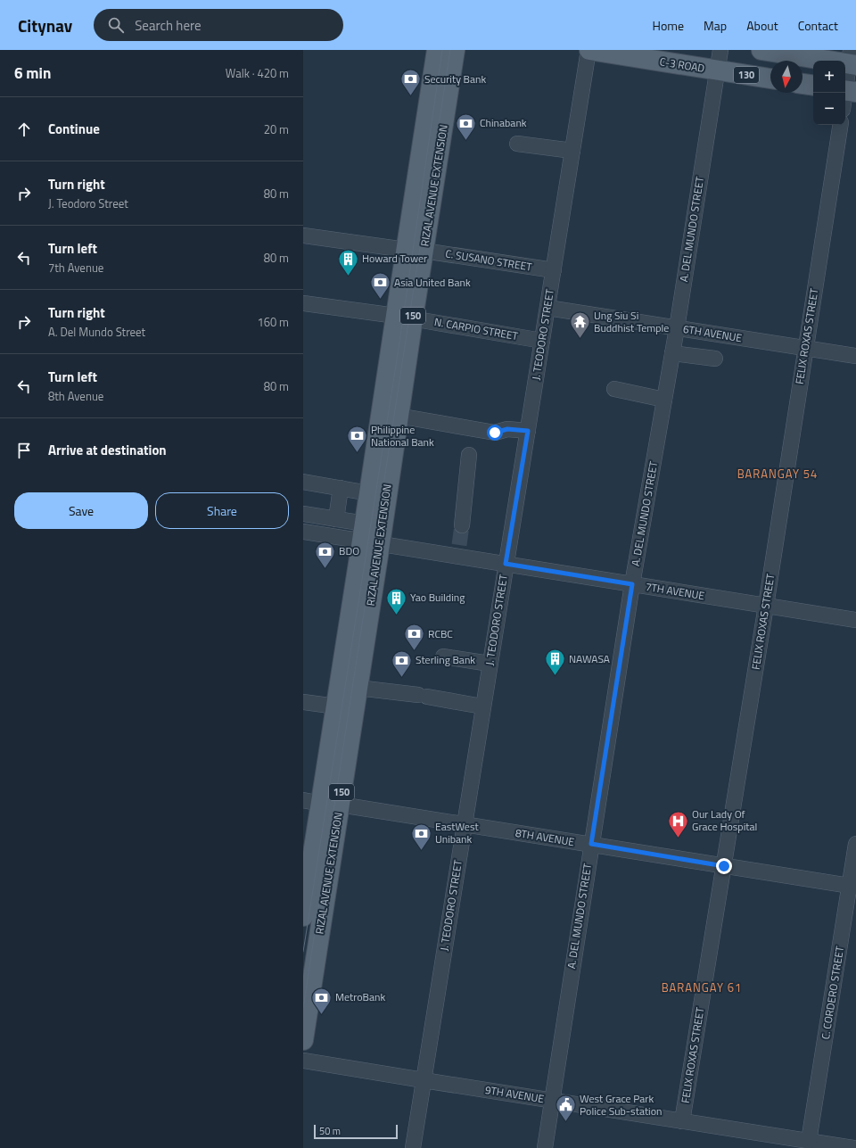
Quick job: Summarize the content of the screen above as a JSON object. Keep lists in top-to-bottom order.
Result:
{
  "streets": {
    "main road": [
      "C-3 ROAD",
      "130",
      "RIZAL AVENUE EXTENSION",
      "150"
    ],
    "street": [
      "A. DEL MUNDO STREET",
      "C. SUSANO STREET",
      "N. CARPIO STREET",
      "6TH AVENUE",
      "J. TEODORO STREET",
      "FELIX ROXAS STREET",
      "7TH AVENUE",
      "8TH AVENUE",
      "C. CORDERO STREET",
      "9TH AVENUE"
    ]
  },
  "crossings": [
    ["C-3 ROAD", "A. DEL MUNDO STREET"],
    ["C-3 ROAD", "J. TEODORO STREET"],
    ["RIZAL AVENUE EXTENSION", "C. SUSANO STREET"],
    ["RIZAL AVENUE EXTENSION", "N. CARPIO STREET"],
    ["RIZAL AVENUE EXTENSION", "7TH AVENUE"],
    ["RIZAL AVENUE EXTENSION", "8TH AVENUE"],
    ["A. DEL MUNDO STREET", "6TH AVENUE"],
    ["A. DEL MUNDO STREET", "7TH AVENUE"],
    ["A. DEL MUNDO STREET", "8TH AVENUE"],
    ["A. DEL MUNDO STREET", "9TH AVENUE"],
    ["C. SUSANO STREET", "J. TEODORO STREET"],
    ["N. CARPIO STREET", "J. TEODORO STREET"],
    ["6TH AVENUE", "J. TEODORO STREET"],
    ["6TH AVENUE", "FELIX ROXAS STREET"],
    ["J. TEODORO STREET", "7TH AVENUE"],
    ["J. TEODORO STREET", "8TH AVENUE"],
    ["J. TEODORO STREET", "9TH AVENUE"],
    ["FELIX ROXAS STREET", "7TH AVENUE"],
    ["FELIX ROXAS STREET", "8TH AVENUE"],
    ["FELIX ROXAS STREET", "9TH AVENUE"],
    ["8TH AVENUE", "C. CORDERO STREET"],
    ["C. CORDERO STREET", "9TH AVENUE"]
  ],
  "districts": ["BARANGAY 54", "BARANGAY 61"],
  "places": {
    "bank": [
      "Security Bank",
      "Chinabank",
      "Asia United Bank",
      "Philippine National Bank",
      "BDO",
      "RCBC",
      "Sterling Bank",
      "EastWest Unibank",
      "MetroBank"
    ],
    "building": ["Howard Tower", "Yao Building", "NAWASA"],
    "temple": ["Ung Siu Si Buddhist Temple"],
    "hospital": ["Our Lady Of Grace Hospital"],
    "public building": ["West Grace Park Police Sub-station"]
  },
  "scale_bar": "50 m",
  "north": "bottom",
  "page": {
    "header": "Citynav",
    "search": "Search here",
    "nav": [
      "Home",
      "Map",
      "About",
      "Contact"
    ],
    "heading": ["6 min", "Walk · 420 m"],
    "map_buttons": ["+", "−"],
    "list": [
      ["Continue", "20 m"],
      ["Turn right", "J. Teodoro Street", "80 m"],
      ["Turn left", "7th Avenue", "80 m"],
      ["Turn right", "A. Del Mundo Street", "160 m"],
      ["Turn left", "8th Avenue", "80 m"],
      "Arrive at destination"
    ],
    "buttons": ["Save", "Share"],
    "scale": "50 m"
  }
}
